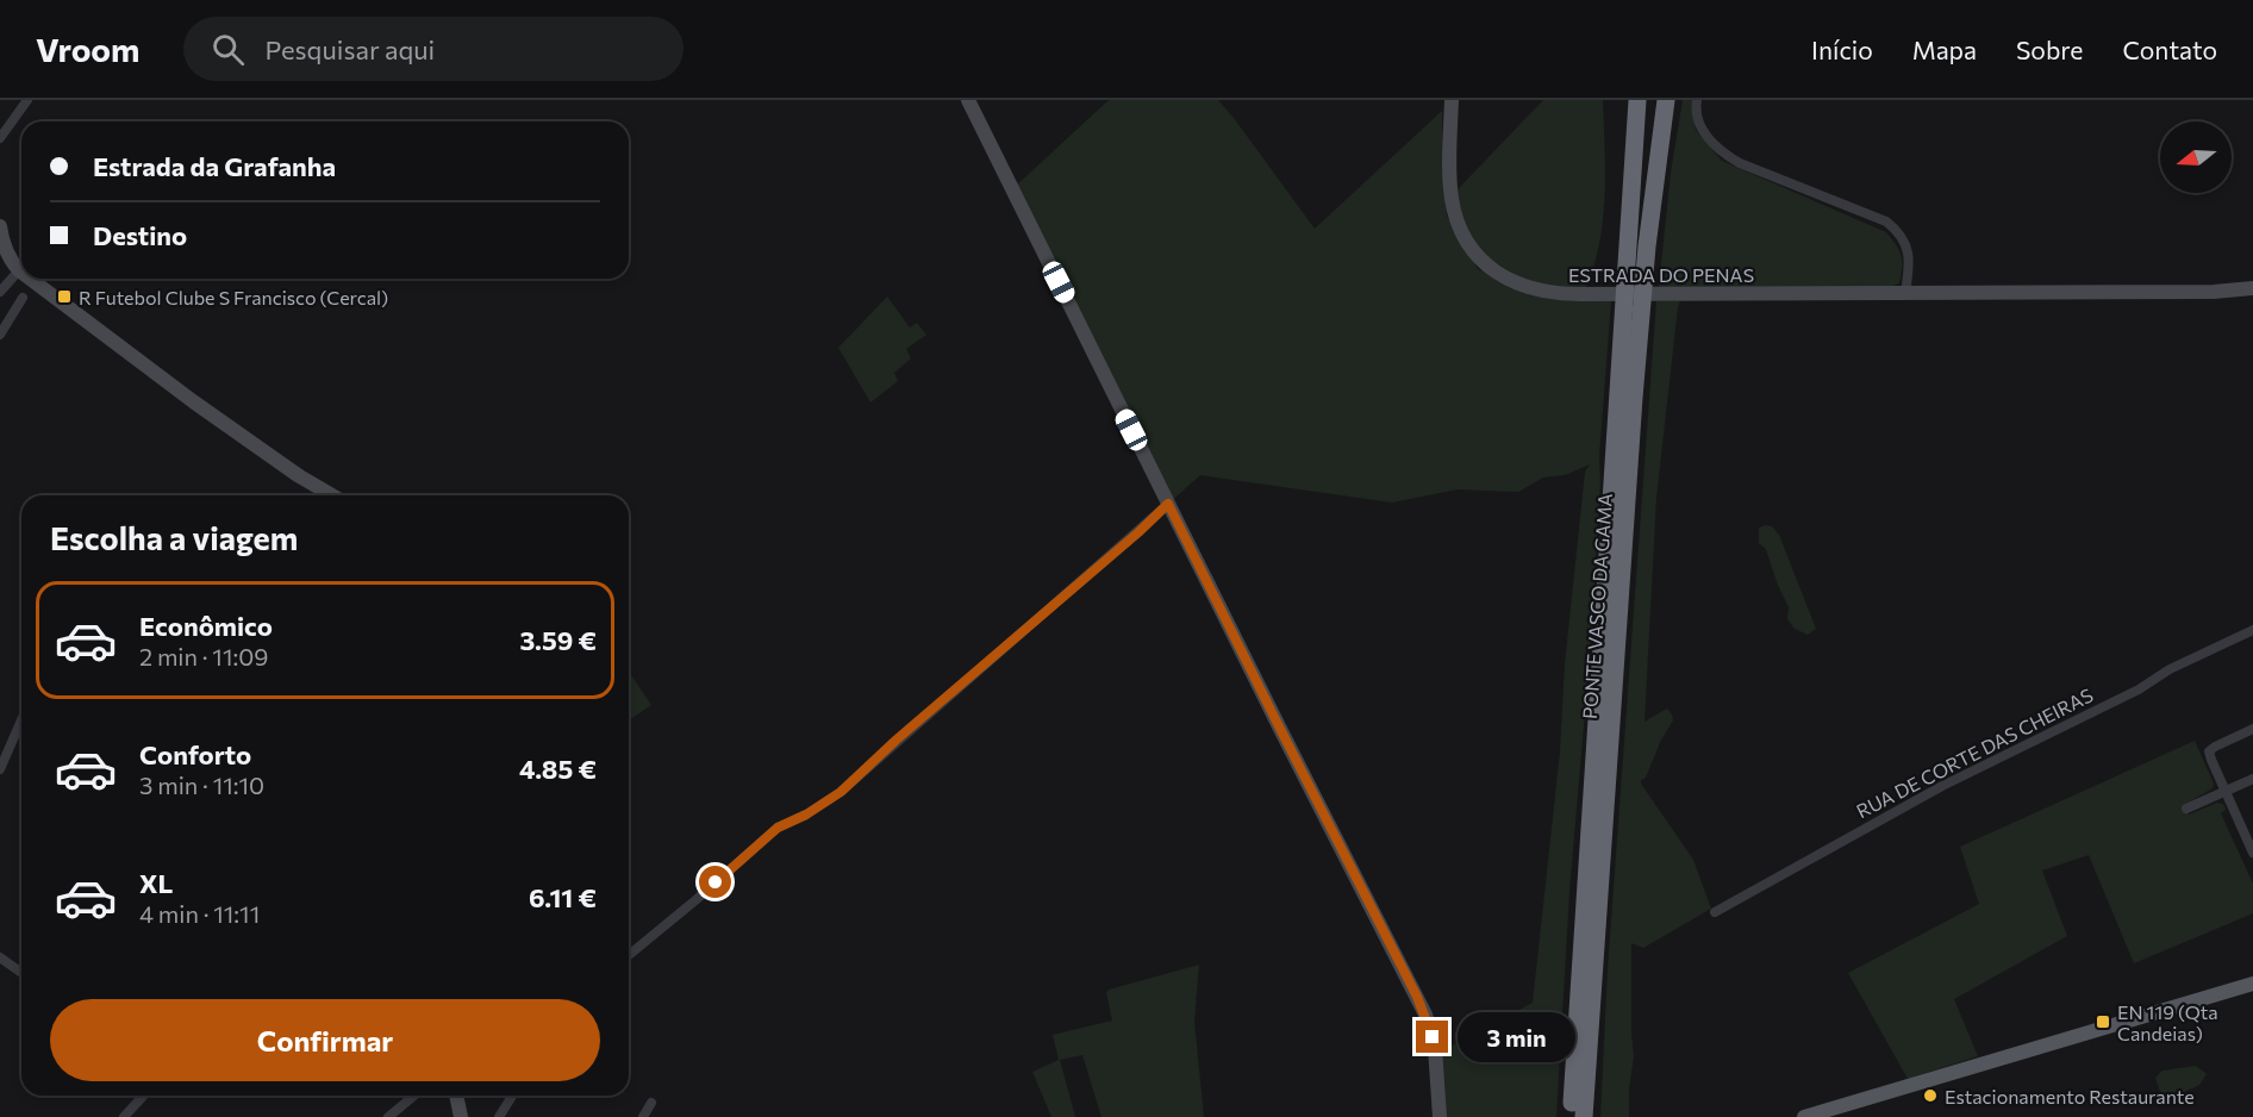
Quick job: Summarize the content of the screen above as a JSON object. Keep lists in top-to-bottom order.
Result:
{
  "streets": {
    "highway": ["PONTE VASCO DA GAMA"],
    "street": ["ESTRADA DO PENAS", "RUA DE CORTE DAS CHEIRAS"]
  },
  "places": {
    "transit": ["R Futebol Clube S Francisco (Cercal)", "EN 119 (Qta Candeias)"],
    "other": ["Estacionamento Restaurante"]
  },
  "north": "left",
  "page": {
    "header": "Vroom",
    "search": "Pesquisar aqui",
    "nav": [
      "Início",
      "Mapa",
      "Sobre",
      "Contato"
    ],
    "banner": ["Estrada da Grafanha", "Destino"],
    "heading": "Escolha a viagem",
    "list": [
      {
        "name": "Econômico",
        "note": "2 min · 11:09",
        "value": "3.59 €"
      },
      {
        "name": "Conforto",
        "note": "3 min · 11:10",
        "value": "4.85 €"
      },
      {
        "name": "XL",
        "note": "4 min · 11:11",
        "value": "6.11 €"
      }
    ],
    "buttons": "Confirmar",
    "bubble": "3 min"
  }
}
